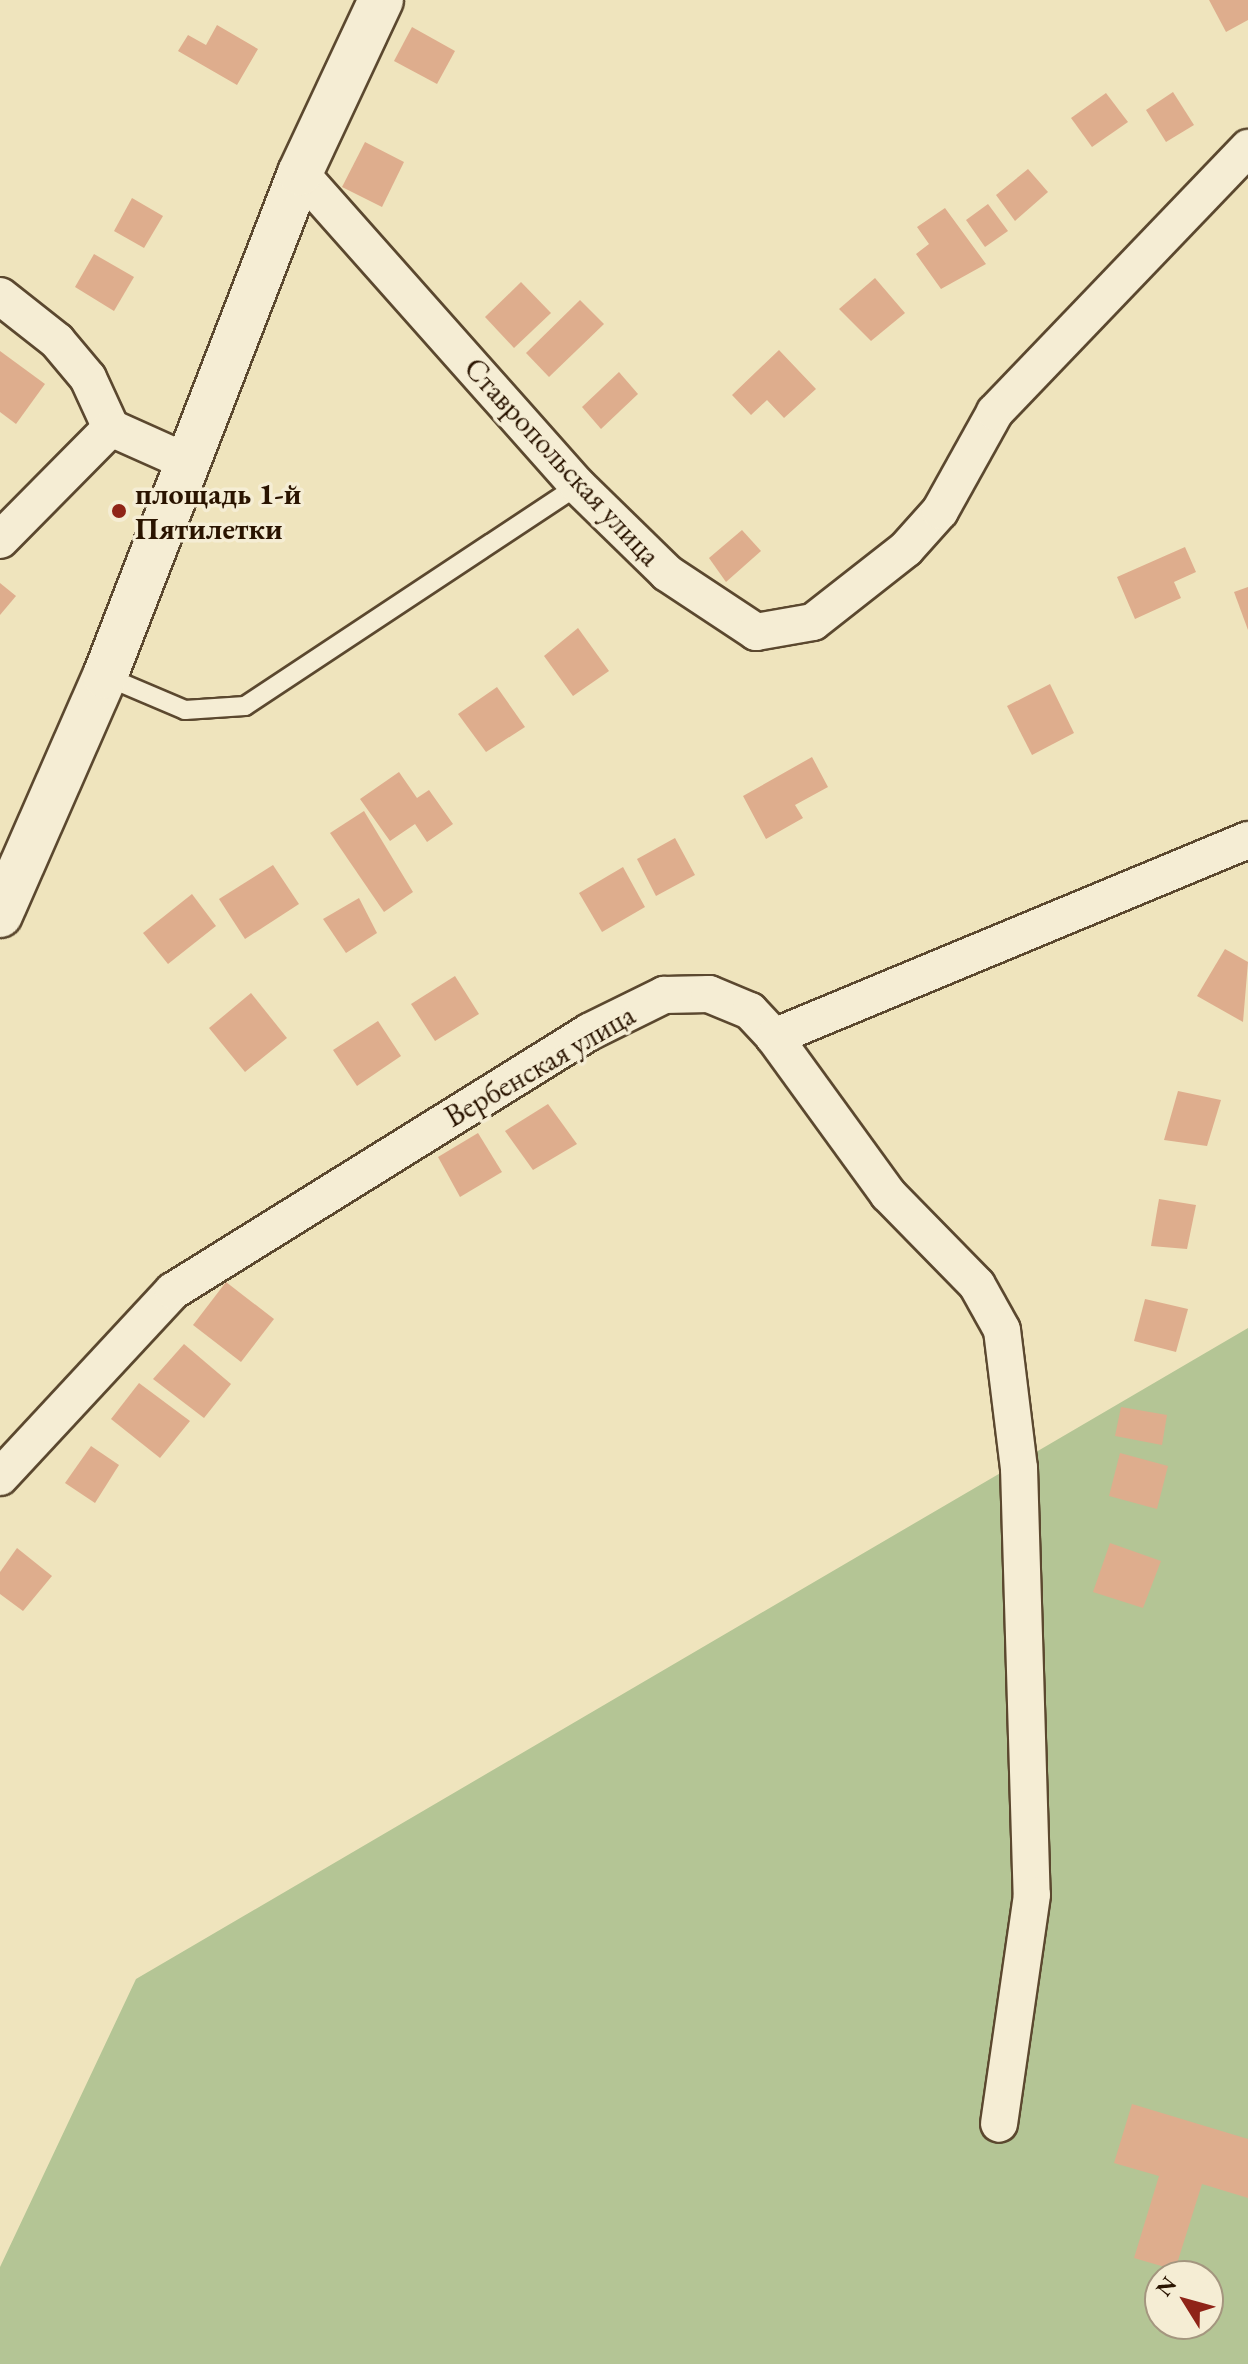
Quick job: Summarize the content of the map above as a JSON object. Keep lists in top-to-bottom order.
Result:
{
  "streets": {
    "street": ["Ставропольская улица", "Вербенская улица"]
  },
  "places": ["площадь 1-й Пятилетки"],
  "north": "top left"
}
